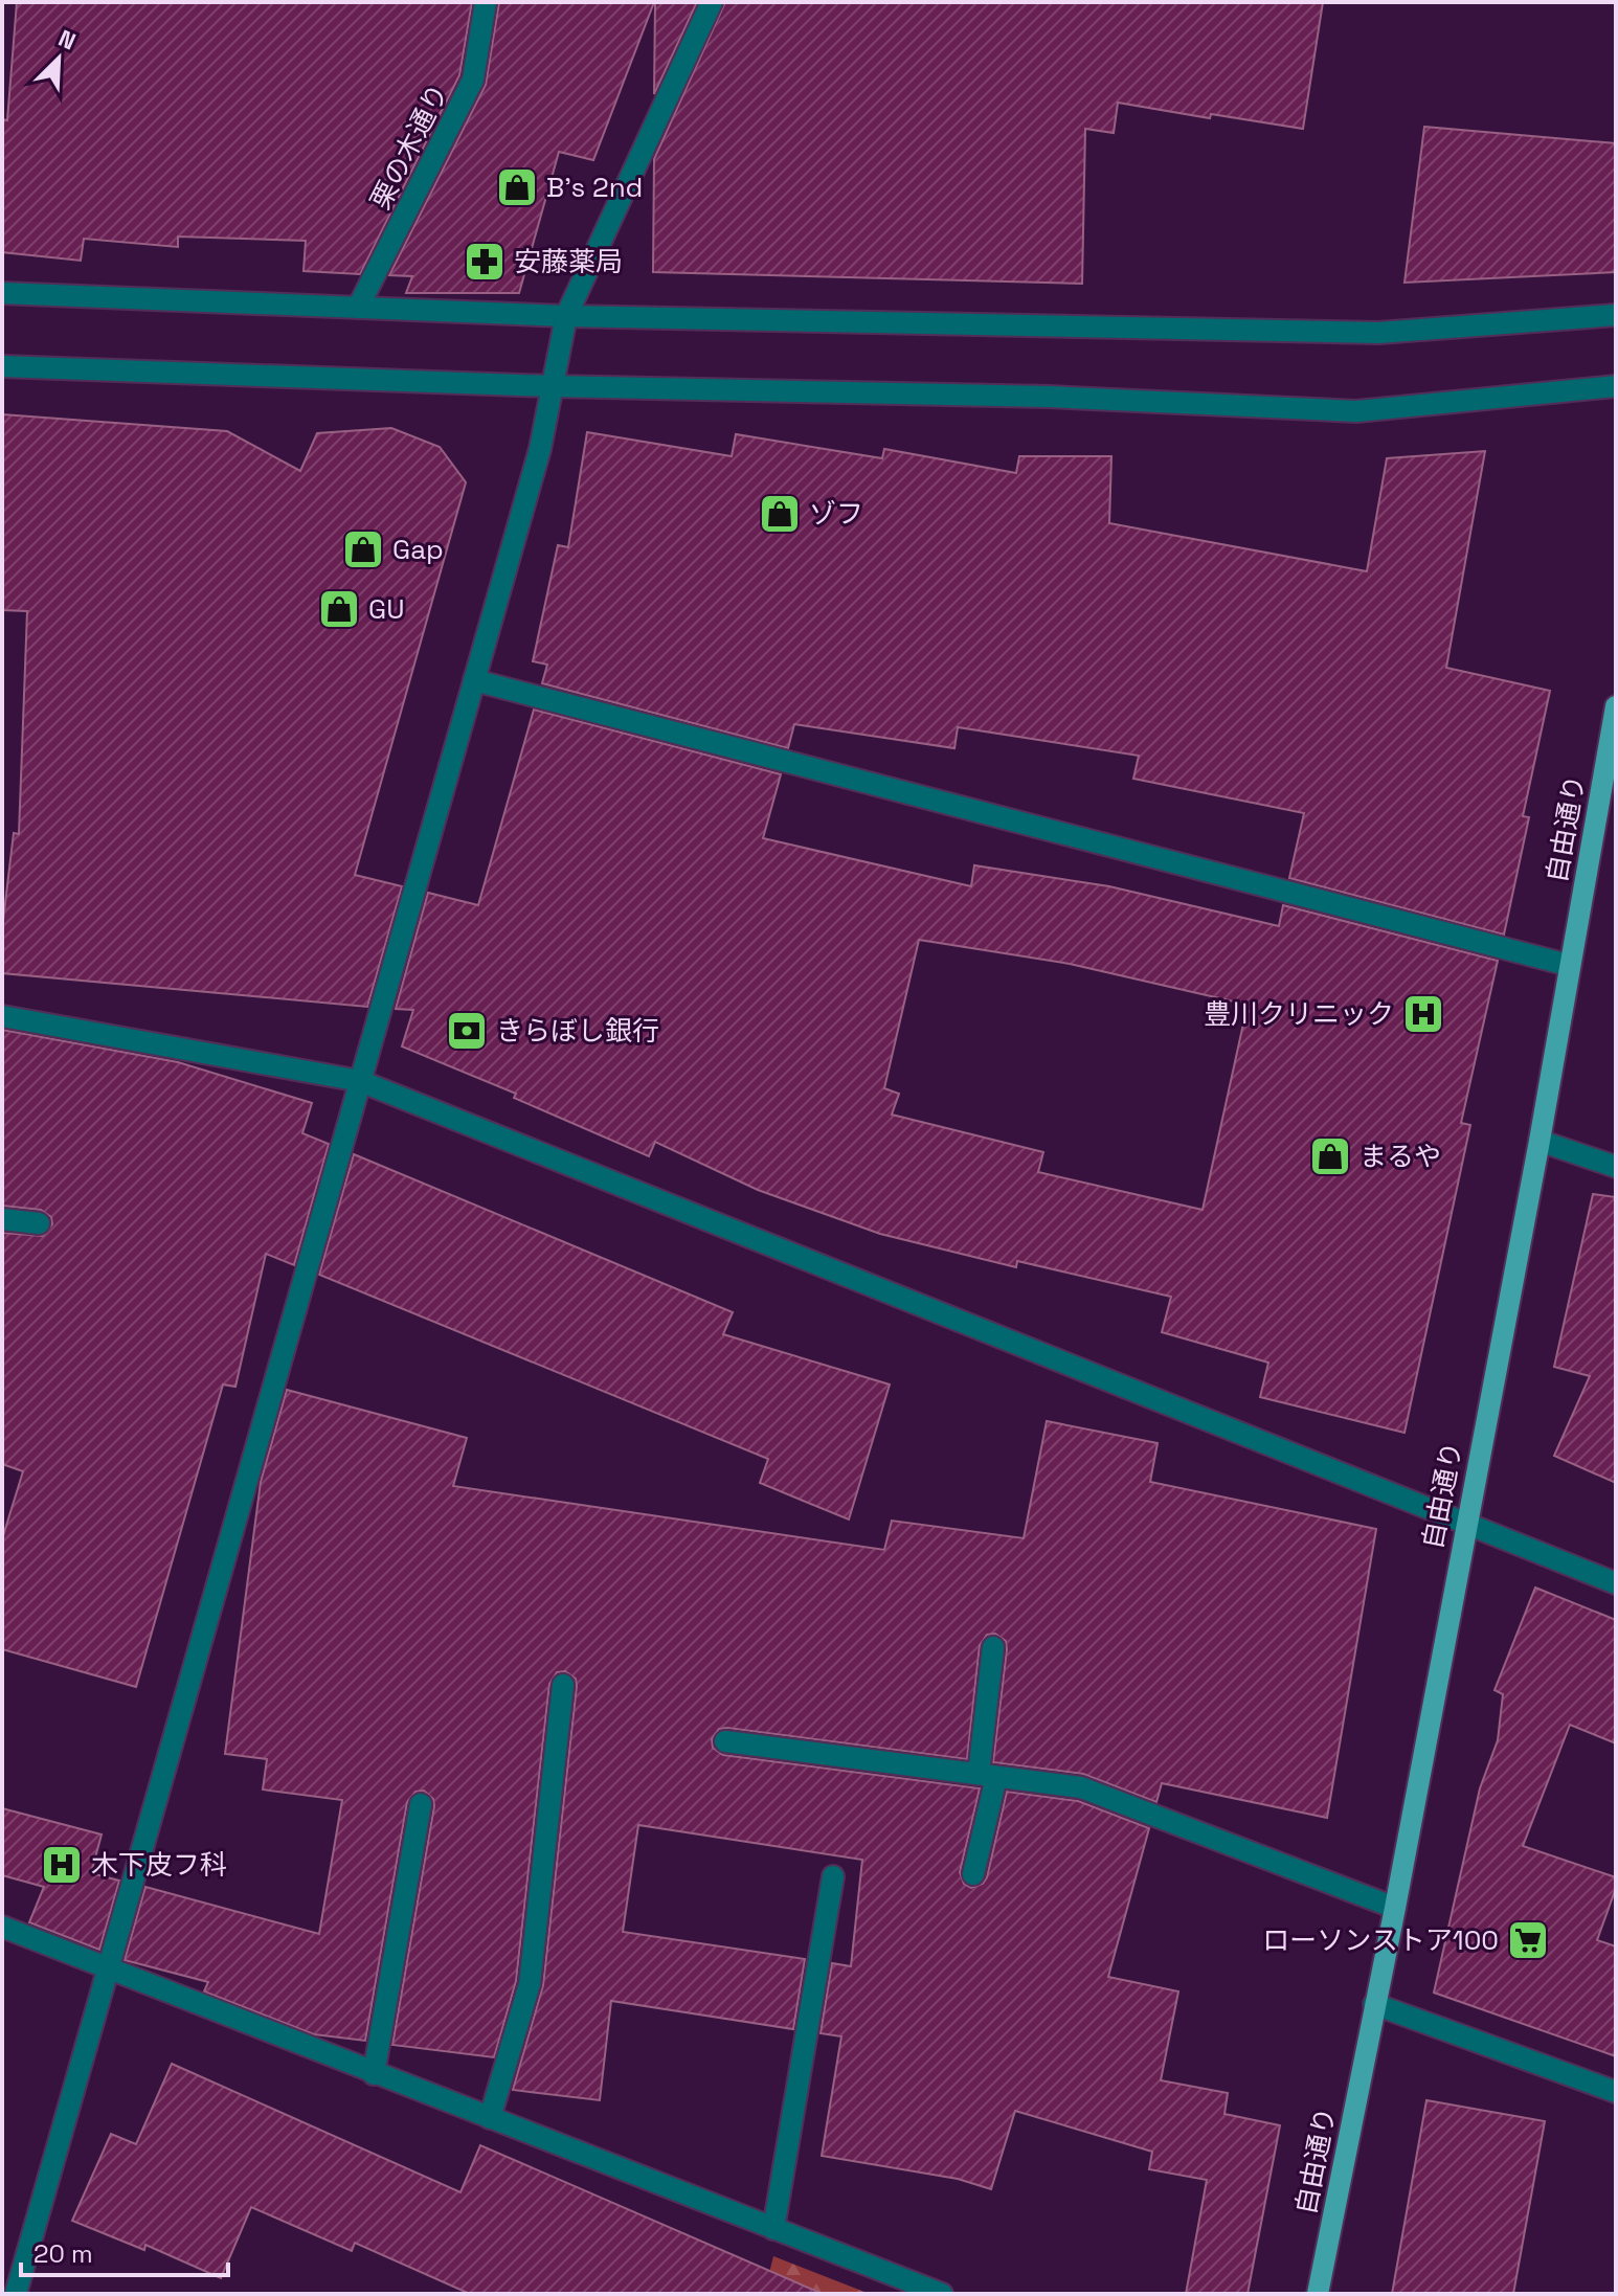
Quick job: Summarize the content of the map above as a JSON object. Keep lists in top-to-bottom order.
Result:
{
  "streets": {
    "main road": ["自由通り"],
    "street": ["栗の木通り"]
  },
  "places": {
    "shop": [
      "B's 2nd",
      "ゾフ",
      "Gap",
      "GU",
      "まるや"
    ],
    "pharmacy": ["安藤薬局"],
    "hospital": ["豊川クリニック", "木下皮フ科"],
    "bank": ["きらぼし銀行"],
    "supermarket": ["ローソンストア100"]
  },
  "scale_bar": "20 m",
  "north": "top right"
}
